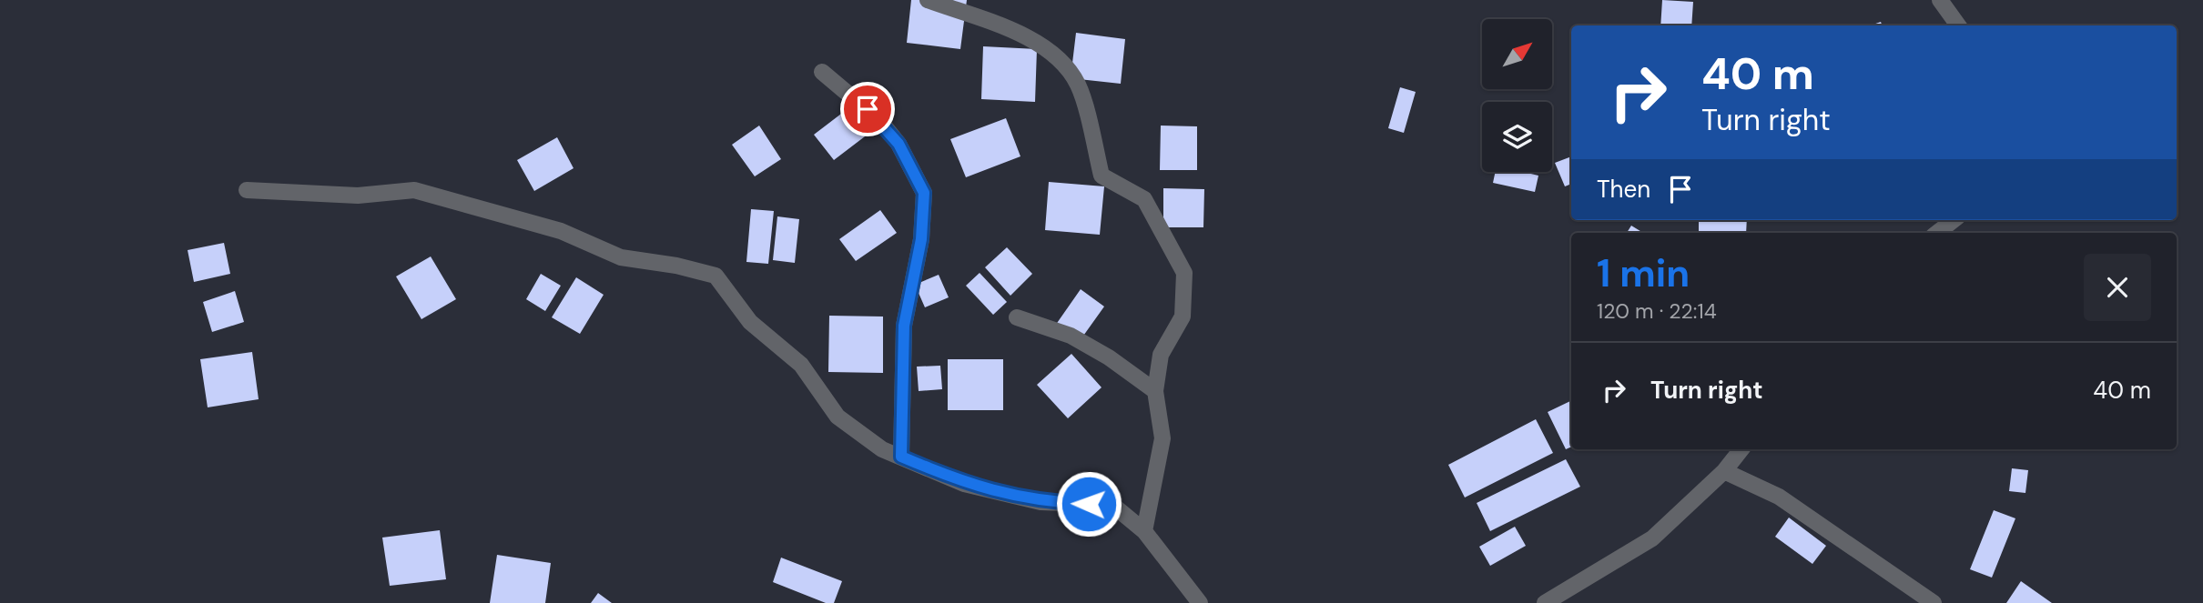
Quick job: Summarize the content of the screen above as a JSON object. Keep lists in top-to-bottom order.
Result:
{
  "north": "top right",
  "page": {
    "turn": ["40 m", "Turn right"],
    "then": "Then",
    "heading": ["1 min", "120 m · 22:14"],
    "list": [
      {
        "name": "Turn right",
        "value": "40 m"
      }
    ]
  }
}
